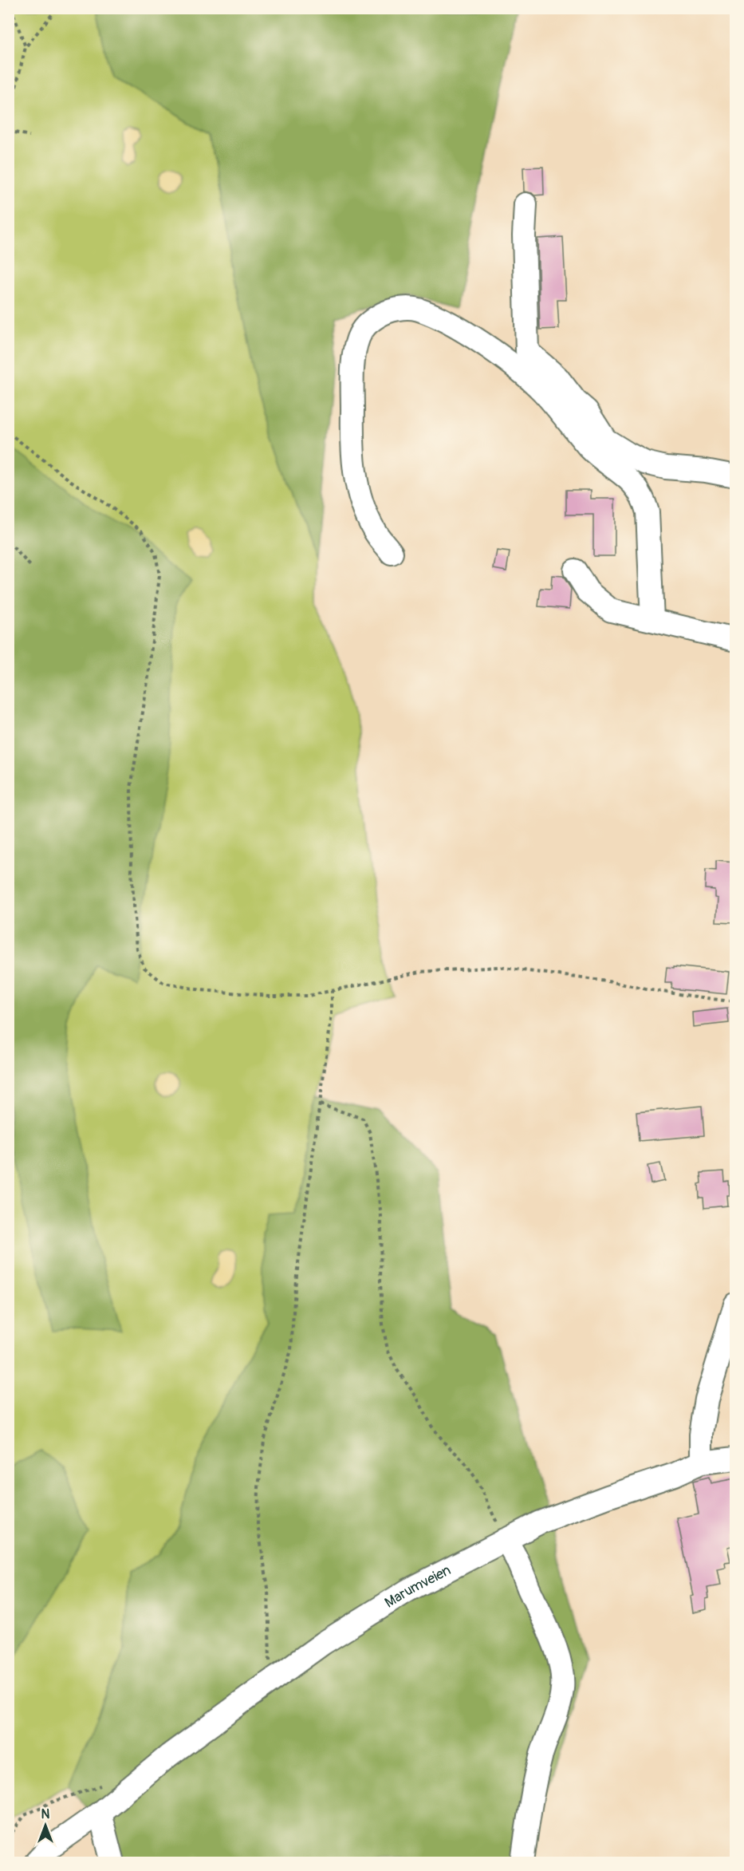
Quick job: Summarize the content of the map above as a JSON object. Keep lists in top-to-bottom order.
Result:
{
  "streets": {
    "street": ["Marumveien"]
  },
  "north": "top"
}
